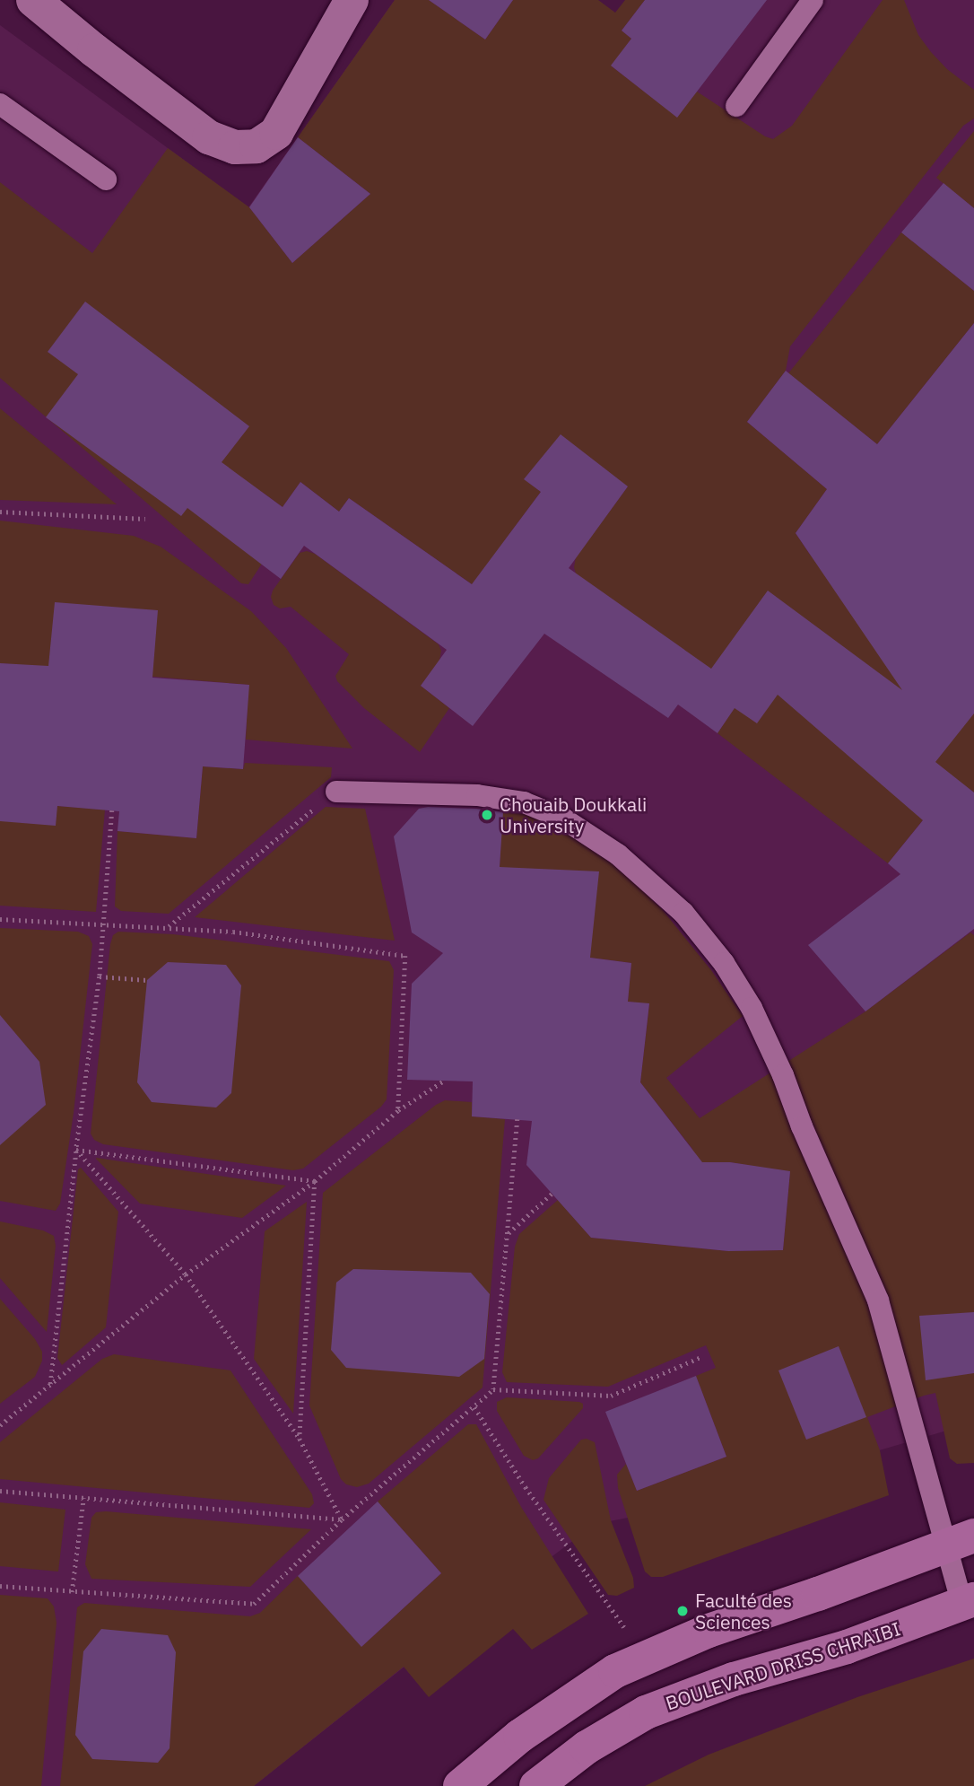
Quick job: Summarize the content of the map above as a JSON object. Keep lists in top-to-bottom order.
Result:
{
  "streets": {
    "main road": ["BOULEVARD DRISS CHRAIBI"]
  },
  "places": ["Chouaib Doukkali University", "Faculté des Sciences"]
}
